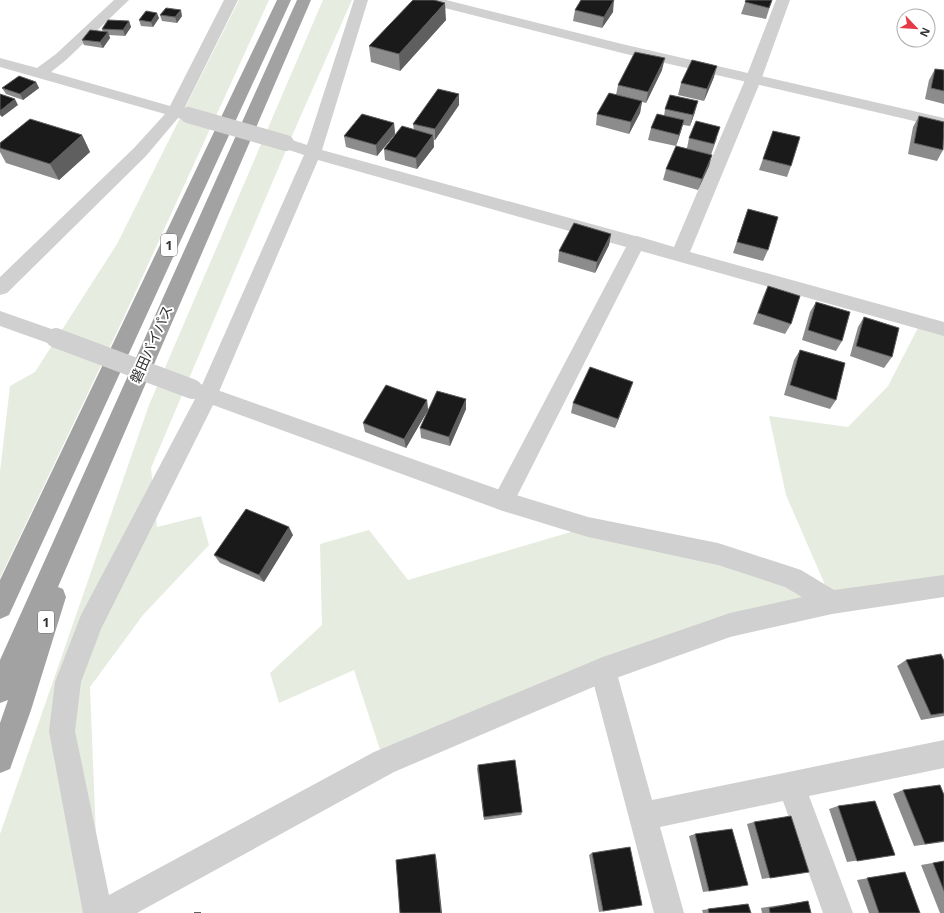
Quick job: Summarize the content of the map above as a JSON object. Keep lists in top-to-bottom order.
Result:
{
  "streets": {
    "highway": ["1", "磐田バイパス"]
  },
  "crossings": [
    ["1", "磐田バイパス"]
  ],
  "north": "bottom right"
}
